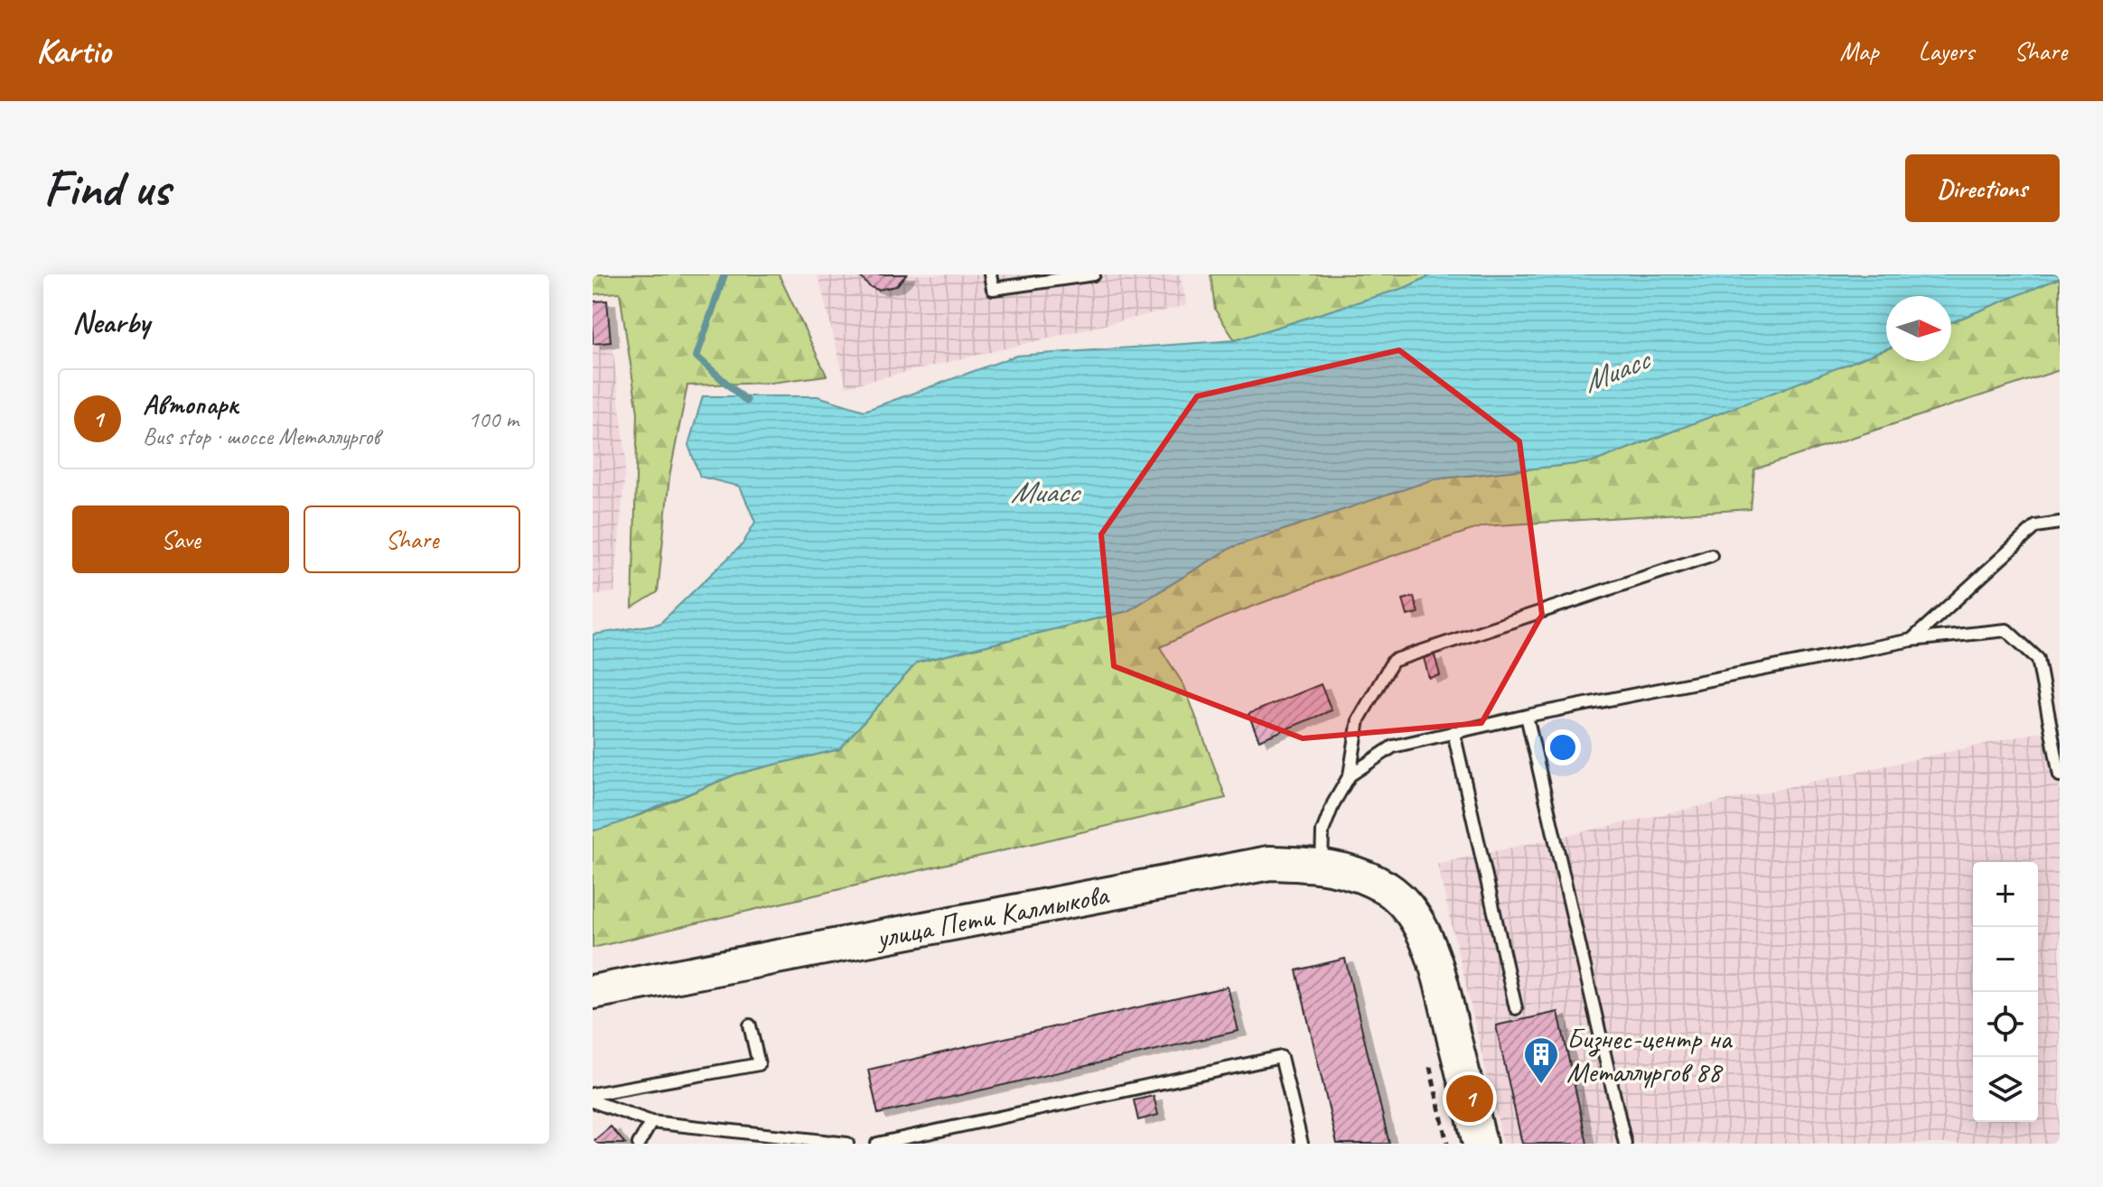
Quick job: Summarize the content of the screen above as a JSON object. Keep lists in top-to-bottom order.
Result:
{
  "streets": {
    "main road": ["улица Пети Калмыкова"]
  },
  "water": ["Миасс"],
  "places": {
    "building": ["Бизнес-центр на Металлургов 88"]
  },
  "north": "right",
  "page": {
    "header": "Kartio",
    "nav": ["Map", "Layers", "Share"],
    "buttons": [
      "Directions",
      ["Save", "Share"]
    ],
    "title": "Find us",
    "heading": "Nearby",
    "list": [
      {
        "mark": "1",
        "name": "Автопарк",
        "note": "Bus stop · шоссе Металлургов",
        "value": "100 m"
      }
    ],
    "map_buttons": ["+", "−"],
    "pins": "1"
  }
}
